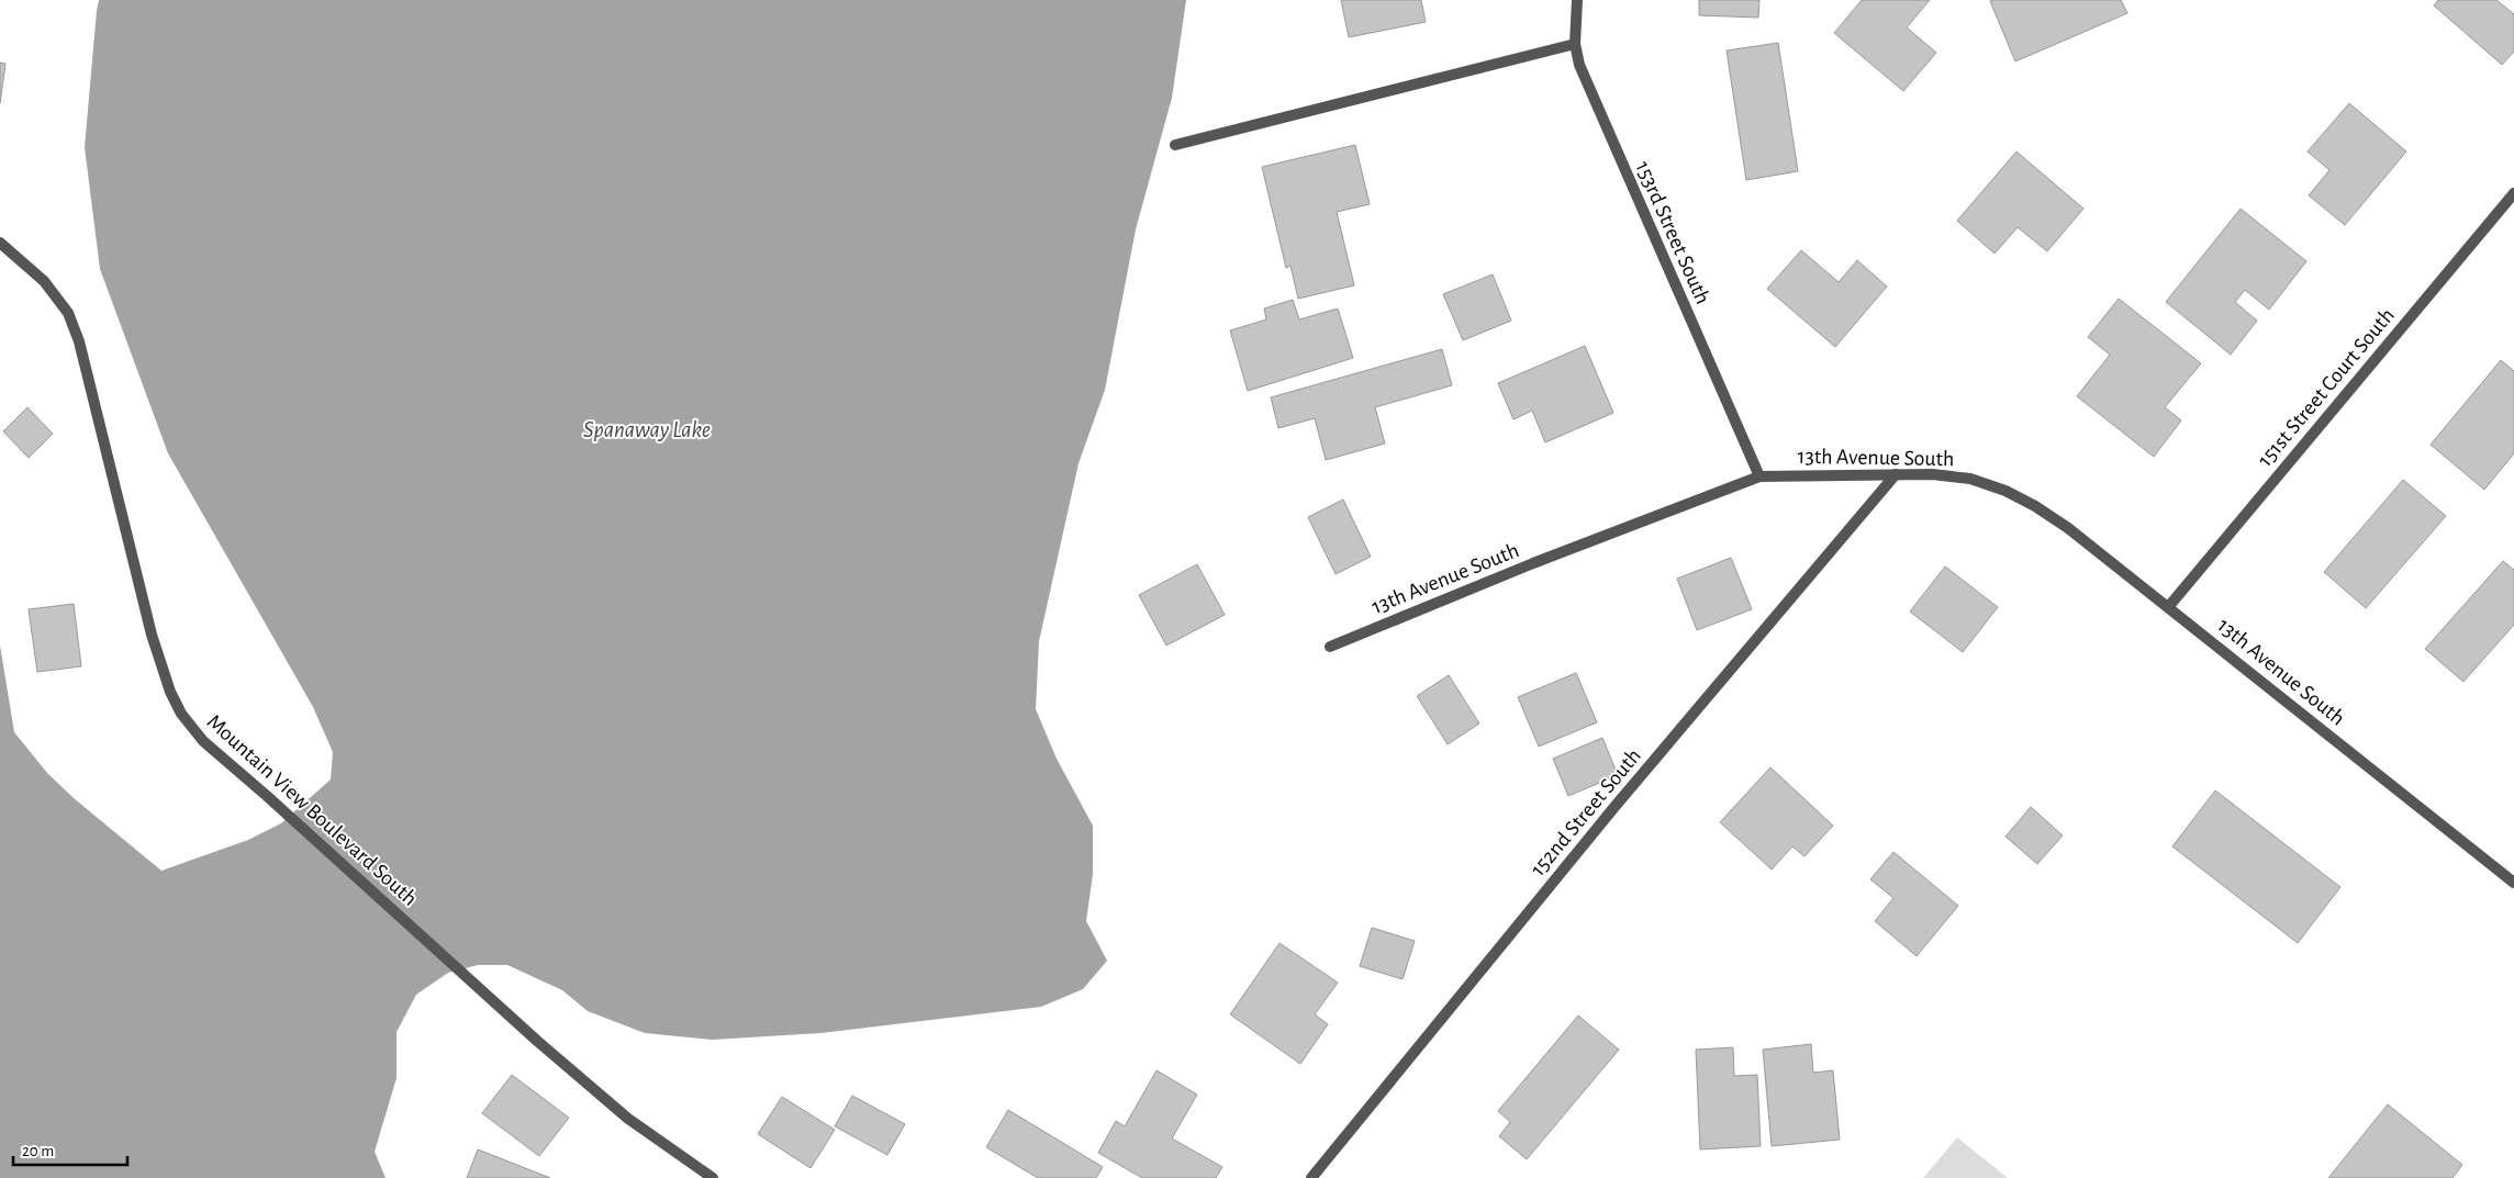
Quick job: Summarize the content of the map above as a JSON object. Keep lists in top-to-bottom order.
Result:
{
  "streets": {
    "street": [
      "153rd Street South",
      "151st Street Court South",
      "13th Avenue South",
      "Mountain View Boulevard South",
      "152nd Street South"
    ]
  },
  "crossings": [
    ["153rd Street South", "13th Avenue South"],
    ["151st Street Court South", "13th Avenue South"],
    ["13th Avenue South", "152nd Street South"]
  ],
  "water": ["Spanaway Lake"],
  "scale_bar": "20 m"
}
